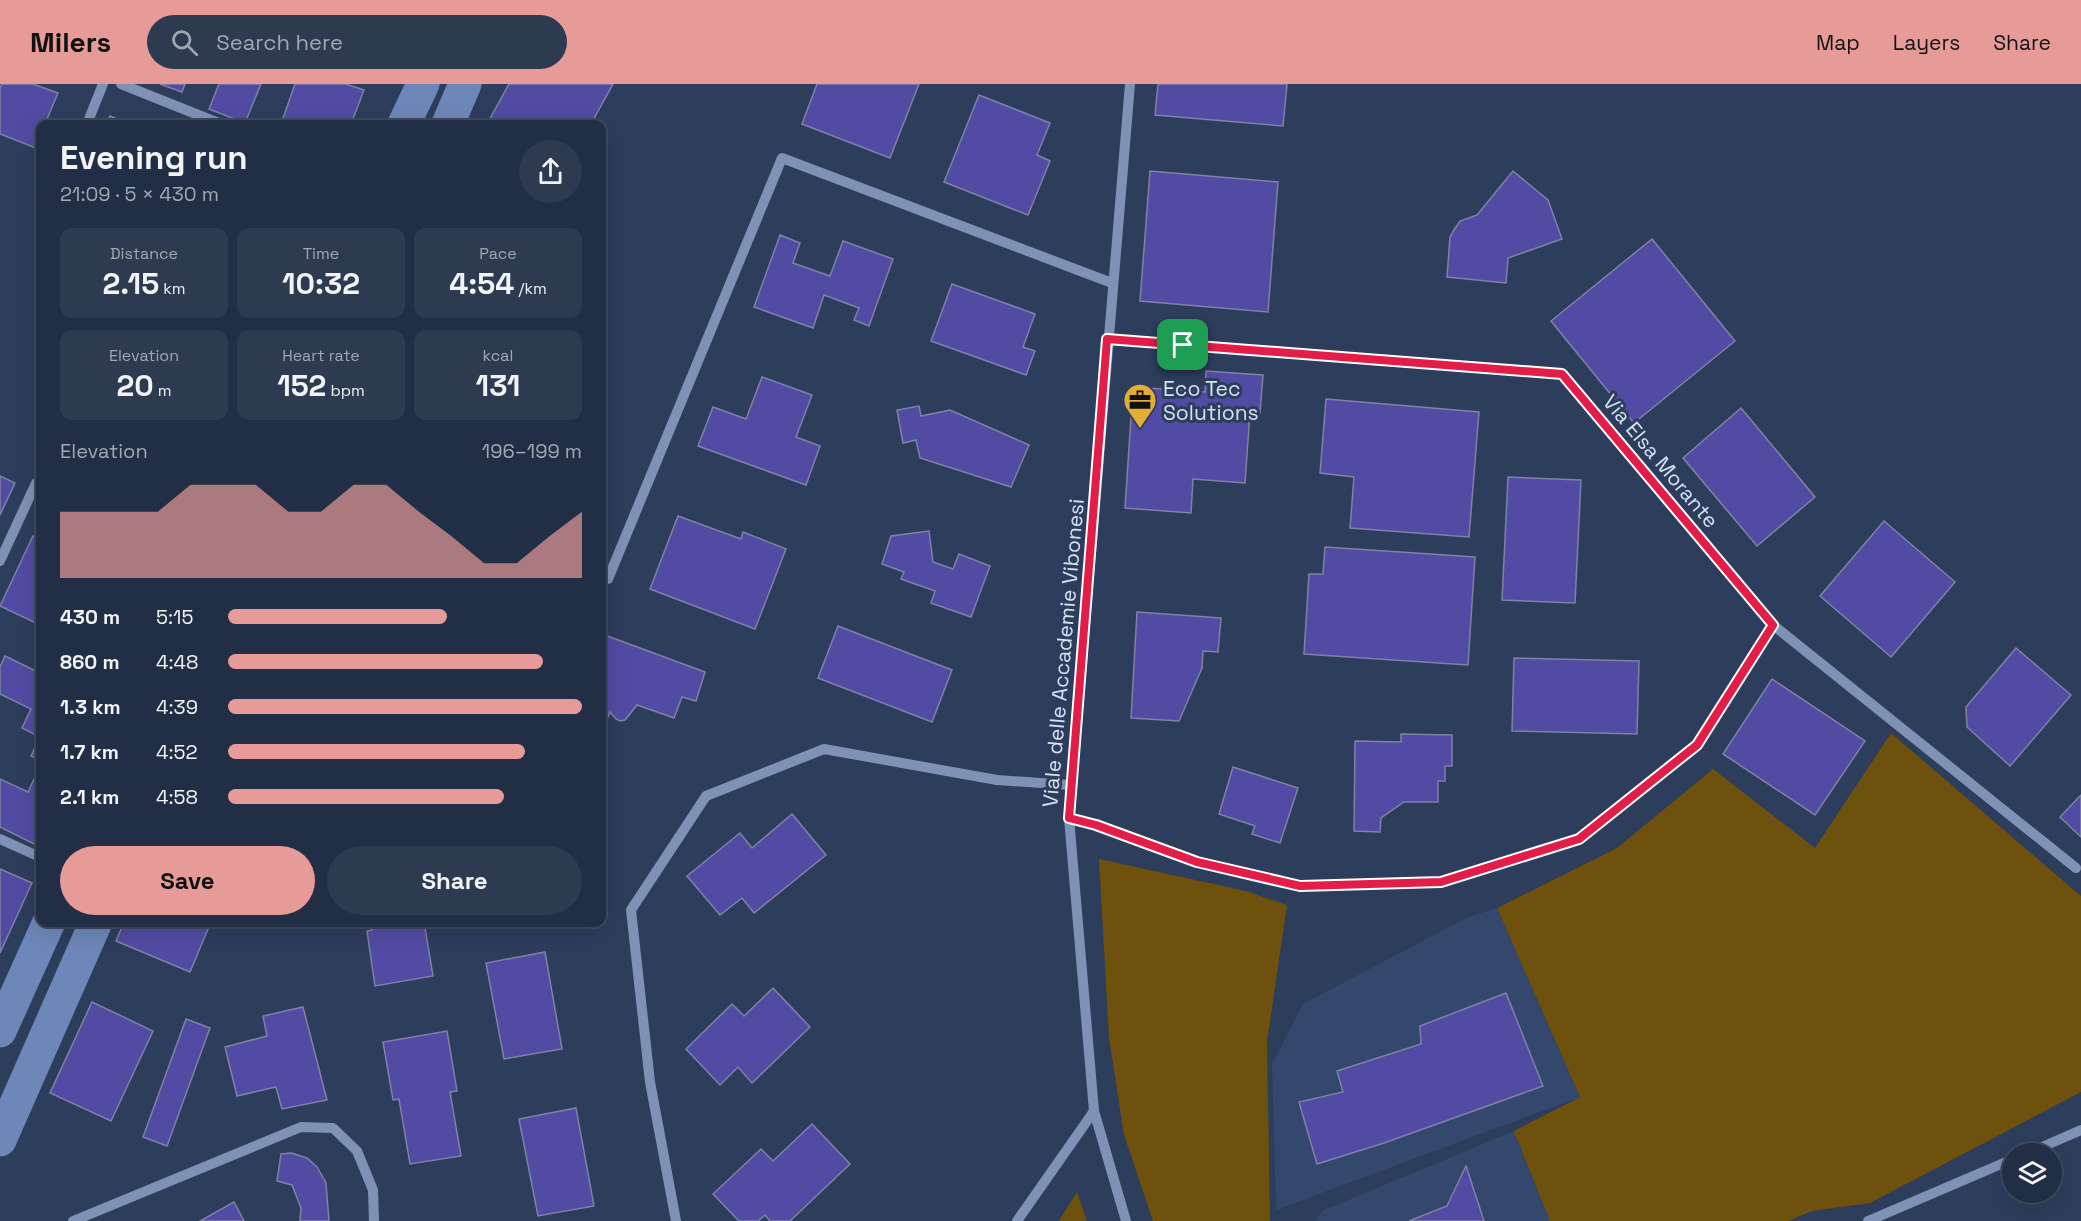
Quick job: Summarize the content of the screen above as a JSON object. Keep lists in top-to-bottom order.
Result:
{
  "streets": {
    "street": ["Via Elsa Morante", "Viale delle Accademie Vibonesi"]
  },
  "crossings": [
    ["Via Elsa Morante", "Viale delle Accademie Vibonesi"]
  ],
  "places": {
    "office": ["Eco Tec Solutions"]
  },
  "page": {
    "header": "Milers",
    "search": "Search here",
    "nav": ["Map", "Layers", "Share"],
    "heading": ["Evening run", "21:09 · 5 × 430 m"],
    "stats": [
      ["Distance", "2.15 km"],
      ["Time", "10:32"],
      ["Pace", "4:54 /km"],
      ["Elevation", "20 m"],
      ["Heart rate", "152 bpm"],
      ["kcal", "131"]
    ],
    "chart": ["Elevation", "196–199 m"],
    "list": [
      {
        "name": "430 m",
        "note": "5:15"
      },
      {
        "name": "860 m",
        "note": "4:48"
      },
      {
        "name": "1.3 km",
        "note": "4:39"
      },
      {
        "name": "1.7 km",
        "note": "4:52"
      },
      {
        "name": "2.1 km",
        "note": "4:58"
      }
    ],
    "buttons": ["Save", "Share"]
  }
}
